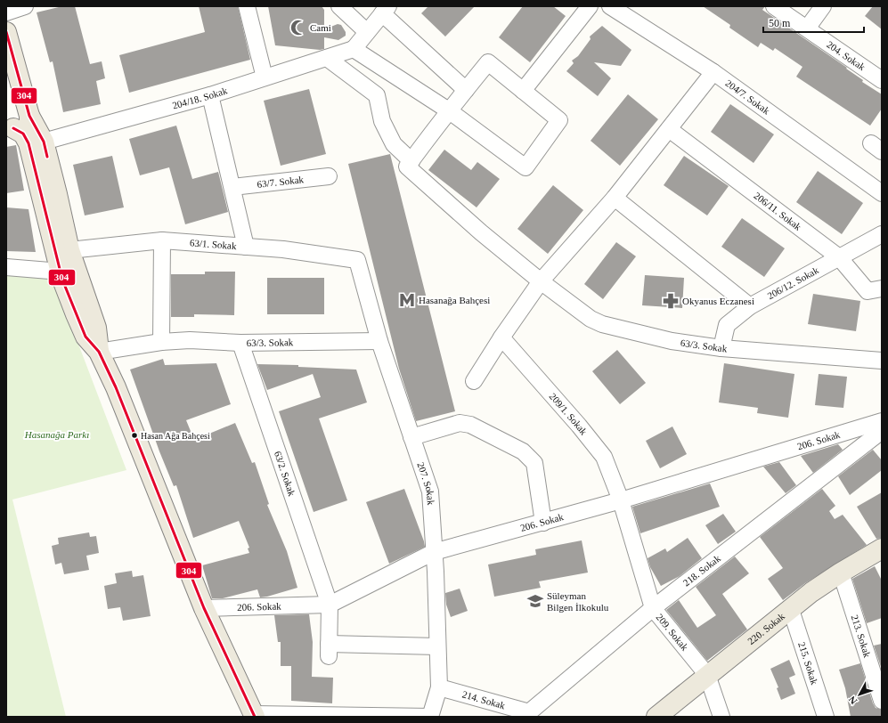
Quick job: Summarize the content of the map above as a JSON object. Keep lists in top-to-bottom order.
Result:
{
  "streets": {
    "main road": ["220. Sokak"],
    "street": [
      "204. Sokak",
      "204/7. Sokak",
      "204/18. Sokak",
      "63/7. Sokak",
      "206/11. Sokak",
      "63/1. Sokak",
      "206/12. Sokak",
      "63/3. Sokak",
      "209/1. Sokak",
      "206. Sokak",
      "63/2. Sokak",
      "207. Sokak",
      "218. Sokak",
      "209. Sokak",
      "213. Sokak",
      "215. Sokak",
      "214. Sokak"
    ]
  },
  "crossings": [
    ["206/11. Sokak", "206/12. Sokak"],
    ["63/1. Sokak", "207. Sokak"],
    ["206/12. Sokak", "63/3. Sokak"],
    ["63/3. Sokak", "63/2. Sokak"],
    ["63/3. Sokak", "207. Sokak"],
    ["209/1. Sokak", "206. Sokak"],
    ["209/1. Sokak", "209. Sokak"],
    ["206. Sokak", "63/2. Sokak"],
    ["206. Sokak", "207. Sokak"],
    ["206. Sokak", "209. Sokak"],
    ["207. Sokak", "214. Sokak"],
    ["218. Sokak", "209. Sokak"],
    ["218. Sokak", "214. Sokak"],
    ["220. Sokak", "209. Sokak"],
    ["220. Sokak", "213. Sokak"],
    ["220. Sokak", "215. Sokak"]
  ],
  "parks": ["Hasanağa Parkı"],
  "places": {
    "mosque": ["Cami"],
    "metro station": ["Hasanağa Bahçesi"],
    "pharmacy": ["Okyanus Eczanesi"],
    "other": ["Hasan Ağa Bahçesi"],
    "school or university": ["Süleyman Bilgen İlkokulu"]
  },
  "lines": ["transit line 304"],
  "scale_bar": "50 m",
  "north": "bottom left"
}
